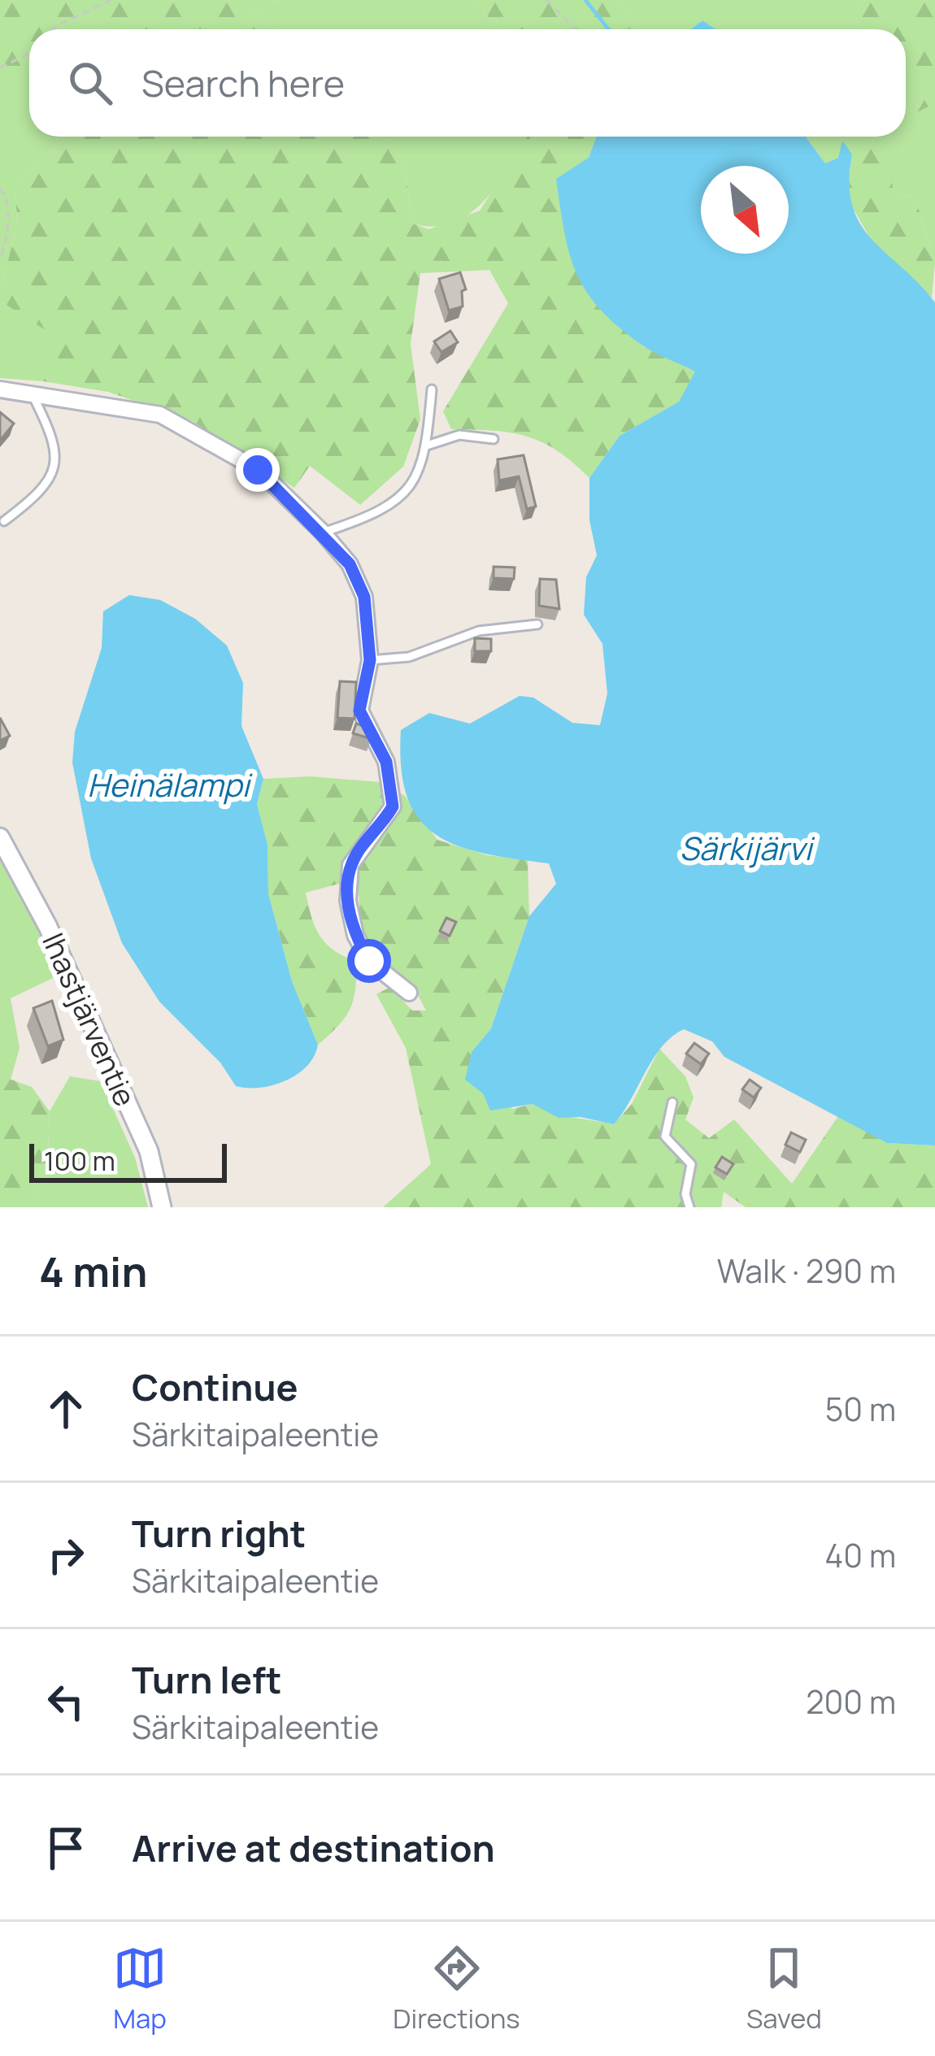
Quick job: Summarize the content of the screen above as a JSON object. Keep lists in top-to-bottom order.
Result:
{
  "streets": {
    "street": ["Ihastjärventie"]
  },
  "water": ["Heinälampi", "Särkijärvi"],
  "scale_bar": "100 m",
  "north": "bottom right",
  "page": {
    "search": "Search here",
    "scale": "100 m",
    "heading": ["4 min", "Walk · 290 m"],
    "list": [
      ["Continue", "Särkitaipaleentie", "50 m"],
      ["Turn right", "Särkitaipaleentie", "40 m"],
      ["Turn left", "Särkitaipaleentie", "200 m"],
      "Arrive at destination"
    ],
    "nav": ["Map", "Directions", "Saved"]
  }
}
